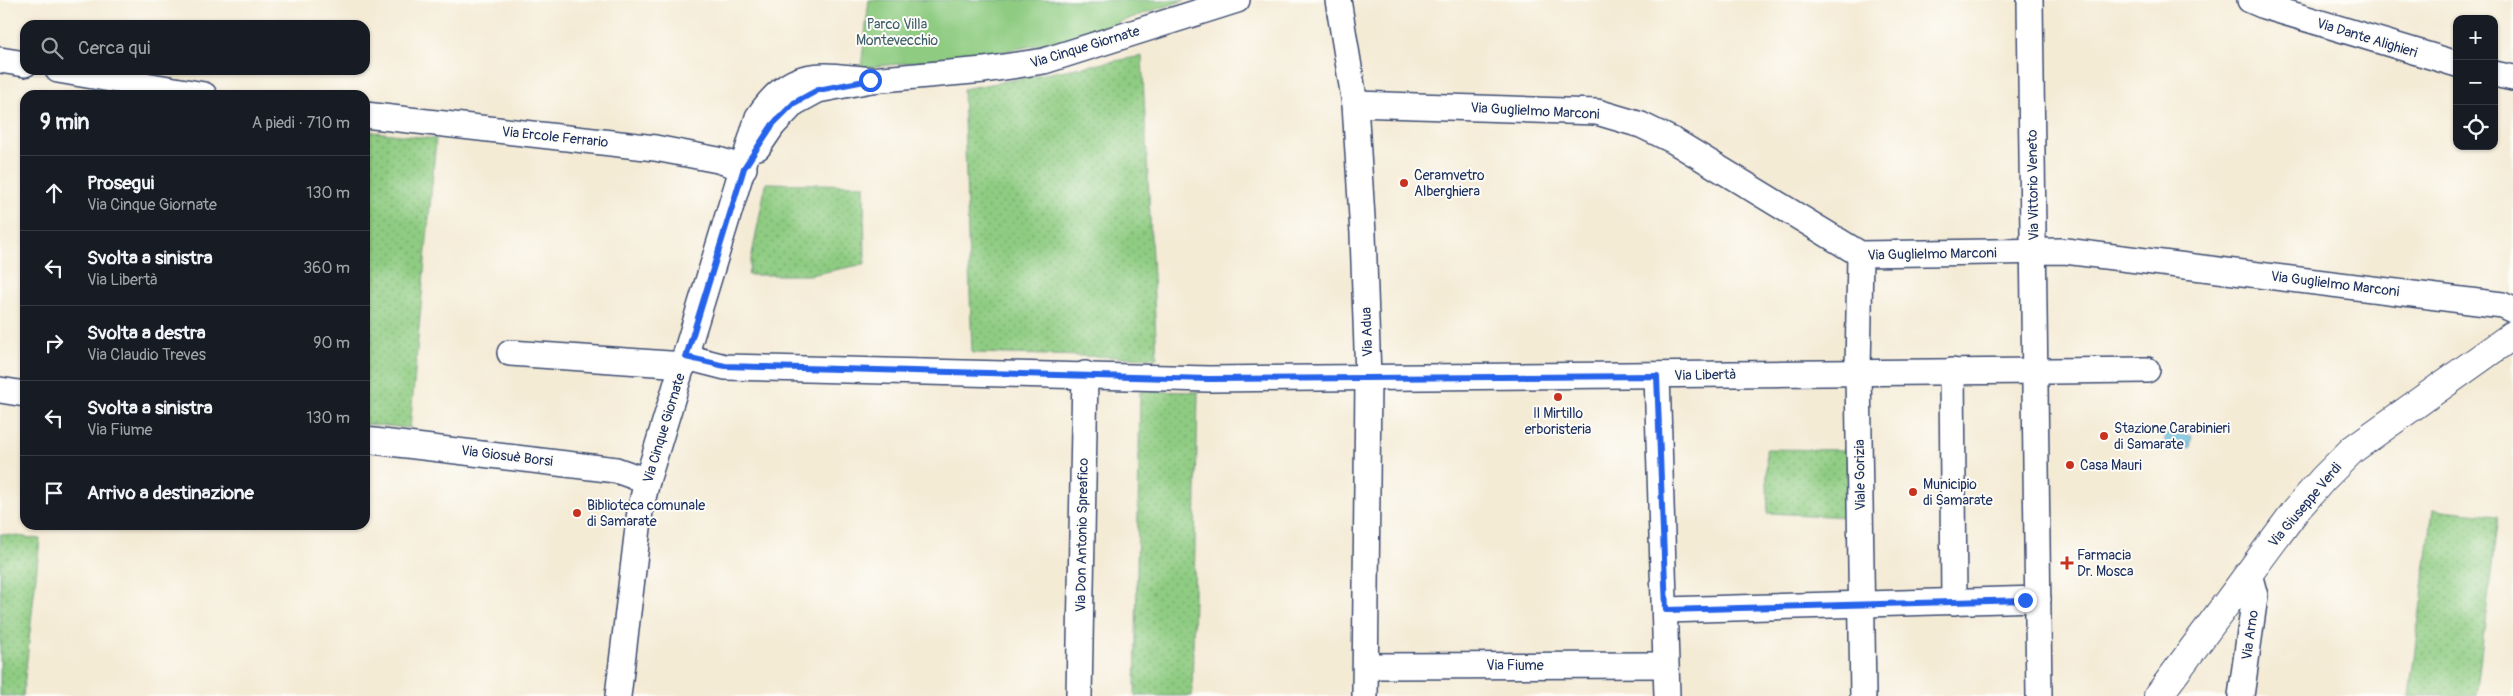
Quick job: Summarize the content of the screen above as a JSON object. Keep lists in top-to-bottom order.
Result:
{
  "streets": {
    "main road": ["Via Giuseppe Verdi"],
    "street": [
      "Via Dante Alighieri",
      "Via Cinque Giornate",
      "Via Guglielmo Marconi",
      "Via Ercole Ferrario",
      "Via Vittorio Veneto",
      "Via Adua",
      "Via Libertà",
      "Via Giosuè Borsi",
      "Viale Gorizia",
      "Via Don Antonio Spreafico",
      "Via Arno",
      "Via Fiume"
    ]
  },
  "crossings": [
    ["Via Cinque Giornate", "Via Ercole Ferrario"],
    ["Via Cinque Giornate", "Via Libertà"],
    ["Via Cinque Giornate", "Via Giosuè Borsi"],
    ["Via Guglielmo Marconi", "Via Vittorio Veneto"],
    ["Via Guglielmo Marconi", "Via Adua"],
    ["Via Guglielmo Marconi", "Viale Gorizia"],
    ["Via Vittorio Veneto", "Via Libertà"],
    ["Via Adua", "Via Libertà"],
    ["Via Adua", "Via Fiume"],
    ["Via Libertà", "Viale Gorizia"],
    ["Via Libertà", "Via Don Antonio Spreafico"],
    ["Via Giuseppe Verdi", "Via Arno"]
  ],
  "parks": ["Parco Villa Montevecchio"],
  "places": {
    "other": [
      "Ceramvetro Alberghiera",
      "Il Mirtillo erboristeria",
      "Stazione Carabinieri di Samarate",
      "Casa Mauri",
      "Municipio di Samarate",
      "Biblioteca comunale di Samarate"
    ],
    "health": ["Farmacia Dr. Mosca"]
  },
  "page": {
    "map_buttons": ["+", "−"],
    "search": "Cerca qui",
    "heading": ["9 min", "A piedi · 710 m"],
    "list": [
      ["Prosegui", "Via Cinque Giornate", "130 m"],
      ["Svolta a sinistra", "Via Libertà", "360 m"],
      ["Svolta a destra", "Via Claudio Treves", "90 m"],
      ["Svolta a sinistra", "Via Fiume", "130 m"],
      "Arrivo a destinazione"
    ]
  }
}
